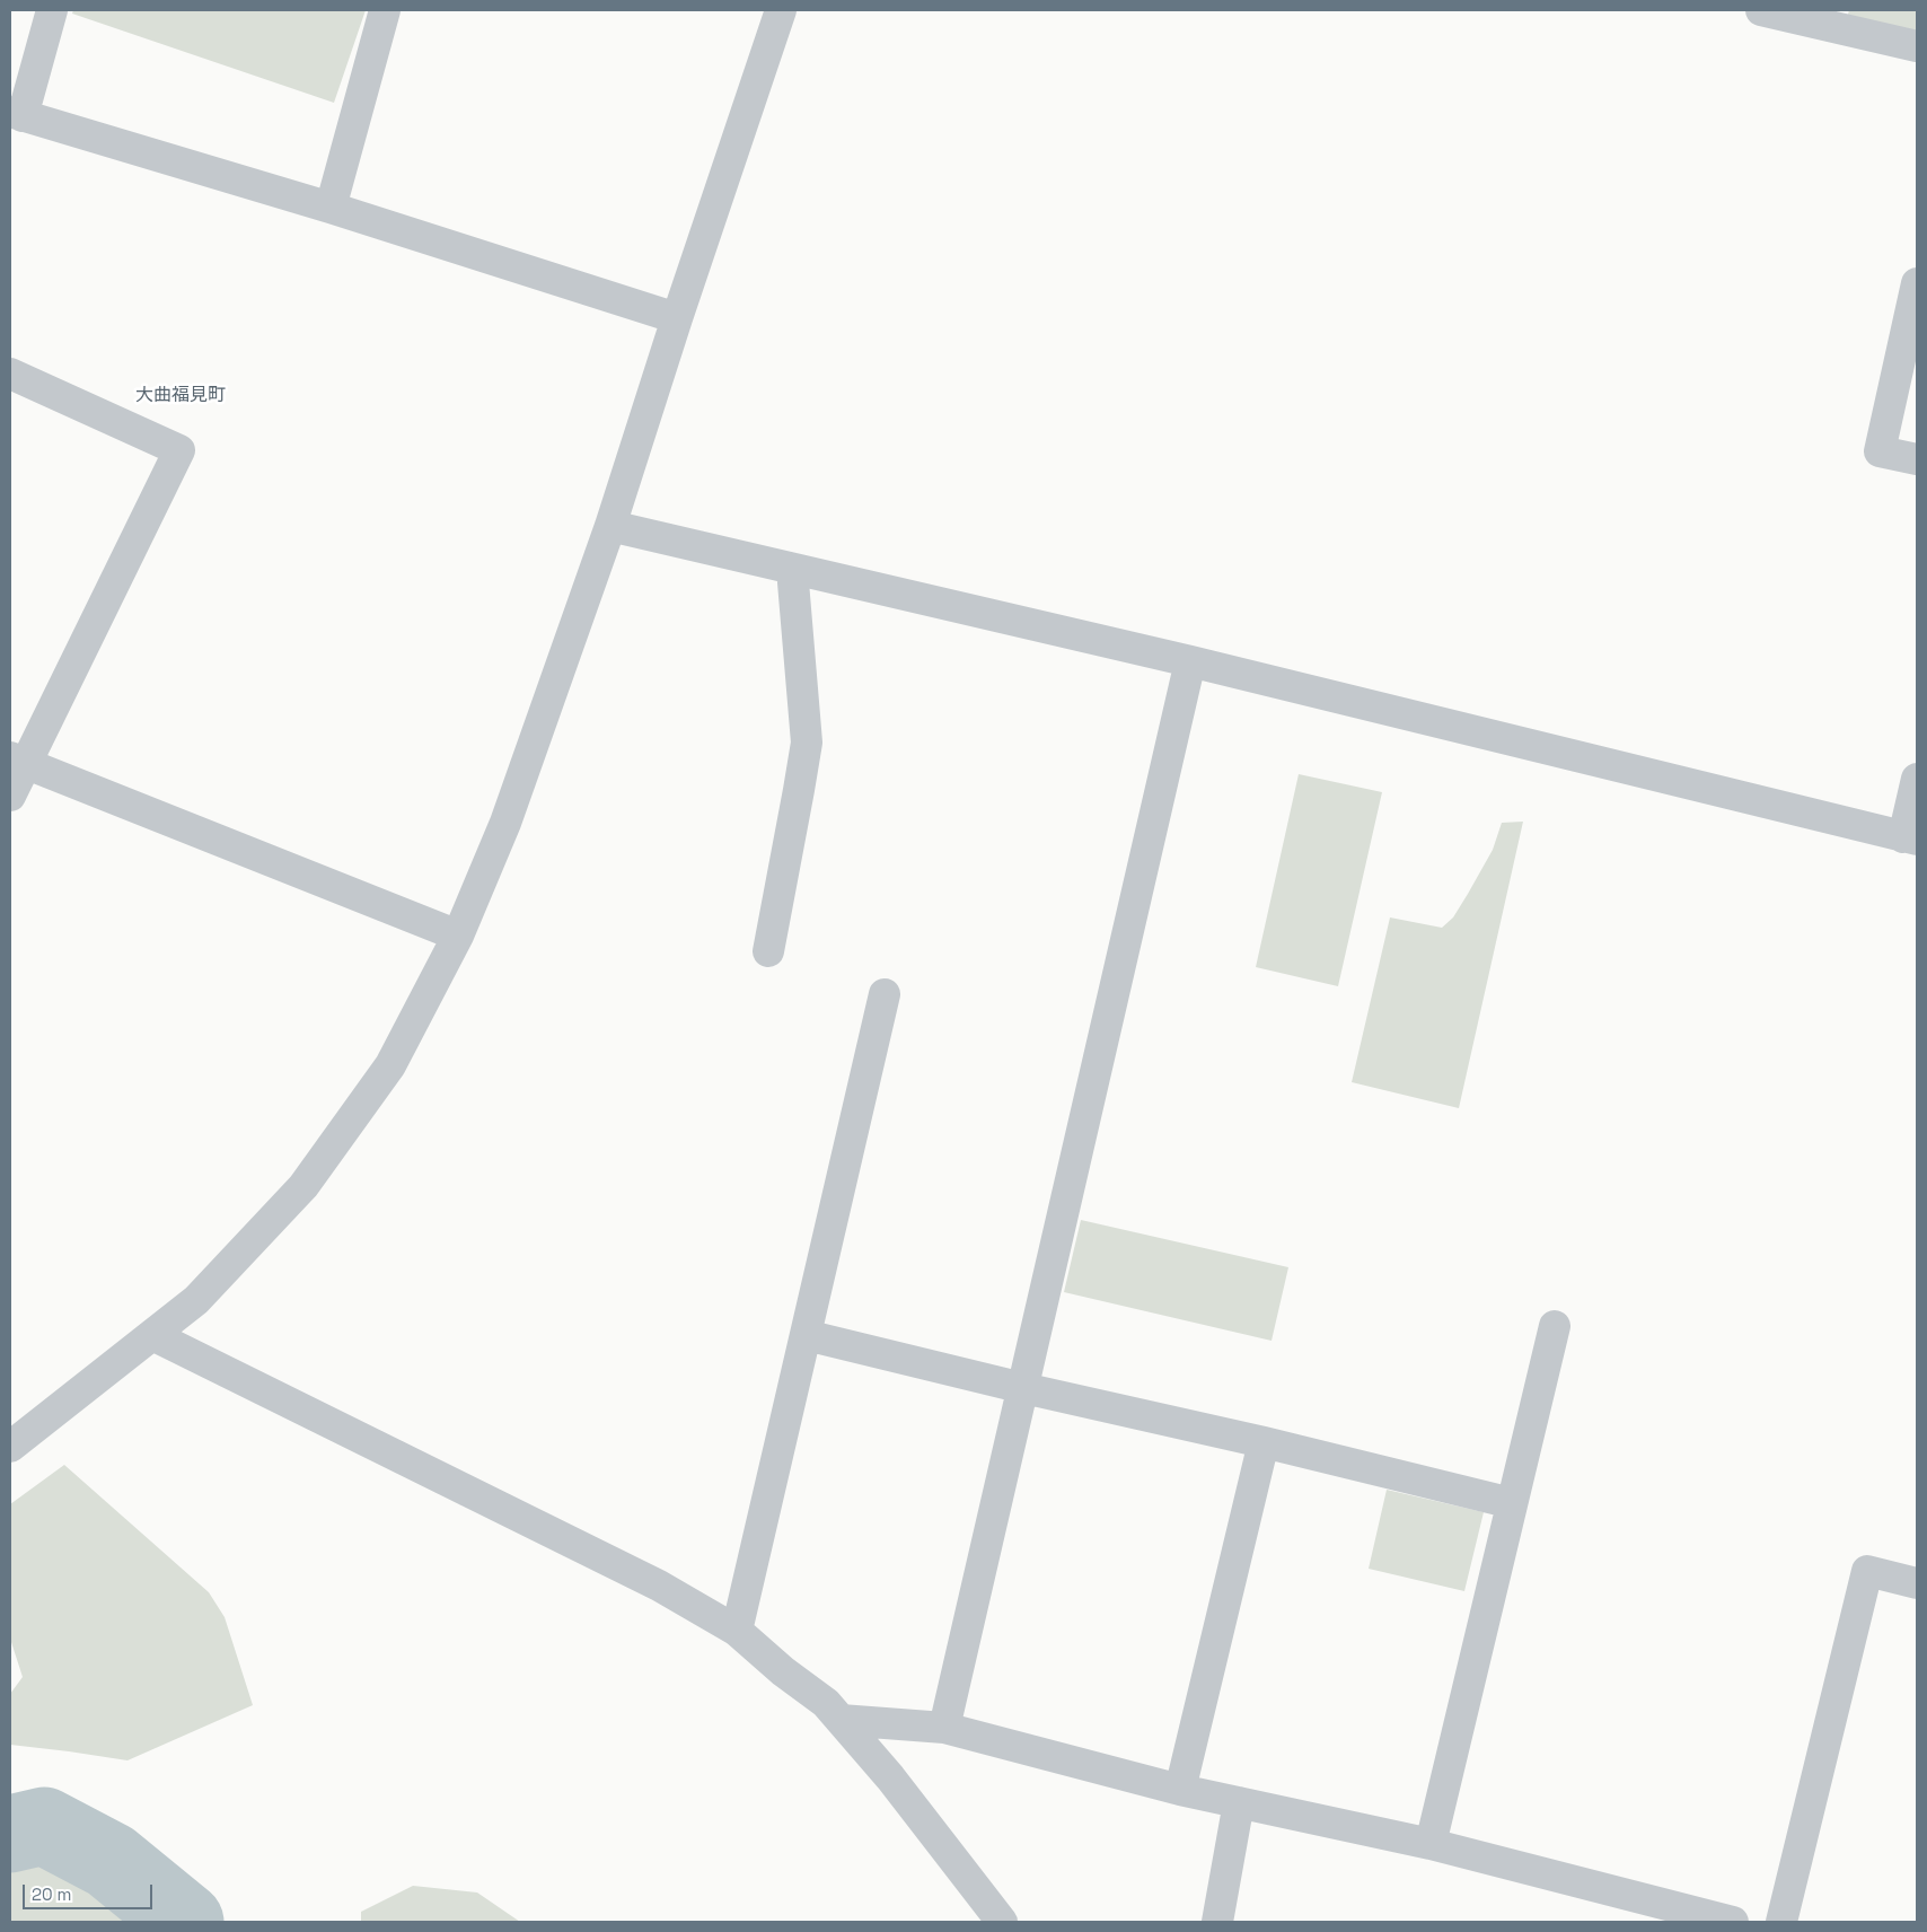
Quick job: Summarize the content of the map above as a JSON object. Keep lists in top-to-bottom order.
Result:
{
  "districts": ["大曲福見町"],
  "scale_bar": "20 m"
}
